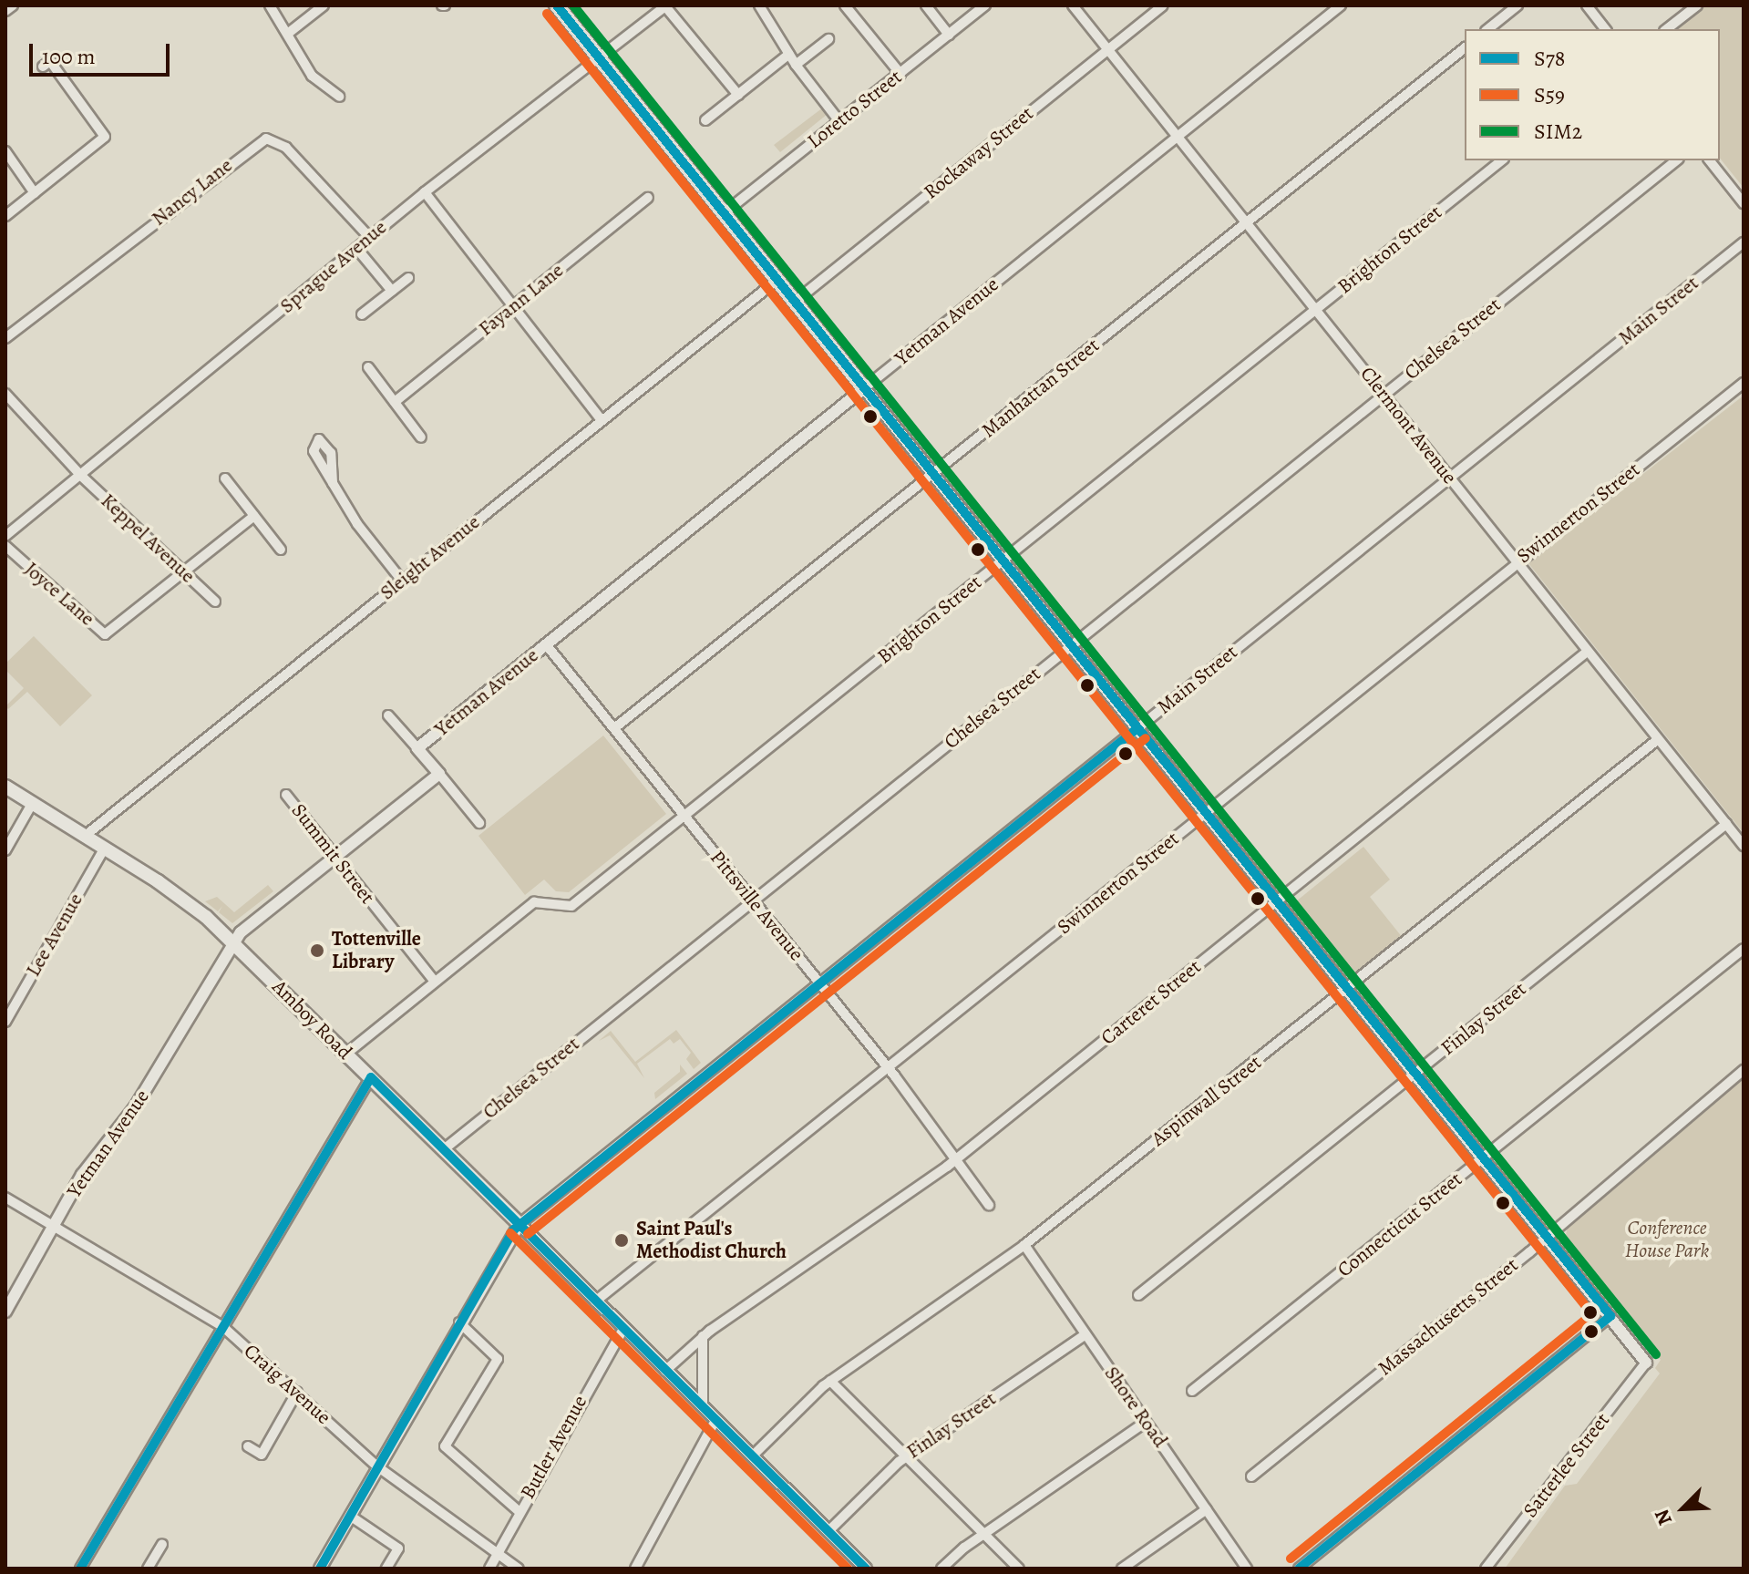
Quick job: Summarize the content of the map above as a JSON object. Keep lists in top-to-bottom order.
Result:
{
  "streets": {
    "main road": ["Amboy Road"],
    "street": [
      "Loretto Street",
      "Rockaway Street",
      "Nancy Lane",
      "Brighton Street",
      "Sprague Avenue",
      "Fayann Lane",
      "Main Street",
      "Yetman Avenue",
      "Chelsea Street",
      "Manhattan Street",
      "Clermont Avenue",
      "Swinnerton Street",
      "Keppel Avenue",
      "Sleight Avenue",
      "Joyce Lane",
      "Summit Street",
      "Pittsville Avenue",
      "Lee Avenue",
      "Carteret Street",
      "Finlay Street",
      "Aspinwall Street",
      "Connecticut Street",
      "Massachusetts Street",
      "Craig Avenue",
      "Shore Road",
      "Butler Avenue",
      "Satterlee Street"
    ]
  },
  "crossings": [
    ["Rockaway Street", "Clermont Avenue"],
    ["Nancy Lane", "Sprague Avenue"],
    ["Brighton Street", "Clermont Avenue"],
    ["Brighton Street", "Summit Street"],
    ["Brighton Street", "Pittsville Avenue"],
    ["Brighton Street", "Amboy Road"],
    ["Sprague Avenue", "Keppel Avenue"],
    ["Main Street", "Clermont Avenue"],
    ["Main Street", "Pittsville Avenue"],
    ["Main Street", "Amboy Road"],
    ["Main Street", "Craig Avenue"],
    ["Yetman Avenue", "Clermont Avenue"],
    ["Yetman Avenue", "Summit Street"],
    ["Yetman Avenue", "Pittsville Avenue"],
    ["Yetman Avenue", "Amboy Road"],
    ["Yetman Avenue", "Craig Avenue"],
    ["Chelsea Street", "Clermont Avenue"],
    ["Chelsea Street", "Pittsville Avenue"],
    ["Chelsea Street", "Amboy Road"],
    ["Manhattan Street", "Clermont Avenue"],
    ["Manhattan Street", "Pittsville Avenue"],
    ["Clermont Avenue", "Swinnerton Street"],
    ["Clermont Avenue", "Carteret Street"],
    ["Clermont Avenue", "Finlay Street"],
    ["Clermont Avenue", "Aspinwall Street"],
    ["Swinnerton Street", "Pittsville Avenue"],
    ["Swinnerton Street", "Amboy Road"],
    ["Keppel Avenue", "Joyce Lane"],
    ["Sleight Avenue", "Amboy Road"],
    ["Pittsville Avenue", "Carteret Street"],
    ["Lee Avenue", "Amboy Road"],
    ["Carteret Street", "Amboy Road"],
    ["Finlay Street", "Amboy Road"],
    ["Finlay Street", "Shore Road"],
    ["Amboy Road", "Aspinwall Street"],
    ["Amboy Road", "Butler Avenue"],
    ["Aspinwall Street", "Shore Road"],
    ["Craig Avenue", "Butler Avenue"]
  ],
  "parks": ["Conference House Park"],
  "places": ["Tottenville Library", "Saint Paul's Methodist Church"],
  "lines": ["transit line S78", "transit line SIM2", "transit line S59"],
  "legend": ["S78", "S59", "SIM2"],
  "scale_bar": "100 m",
  "north": "bottom left"
}
